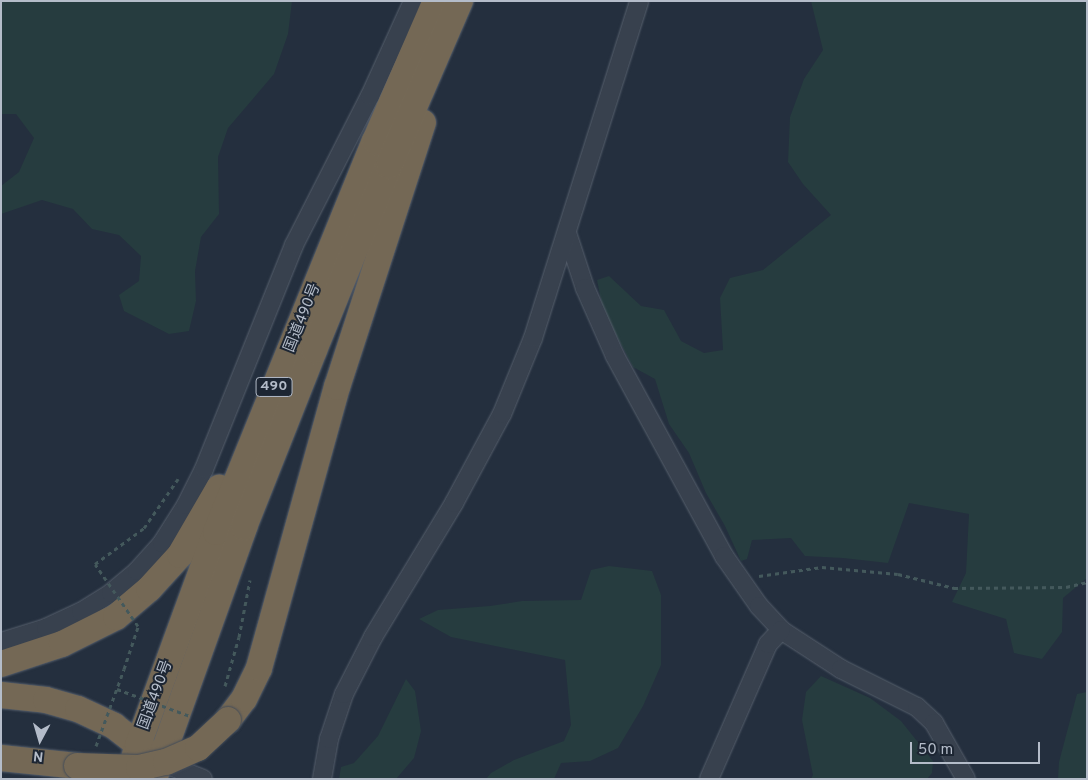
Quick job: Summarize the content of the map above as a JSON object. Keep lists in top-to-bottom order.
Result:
{
  "streets": {
    "highway": ["国道490号", "490"]
  },
  "scale_bar": "50 m",
  "north": "bottom"
}
